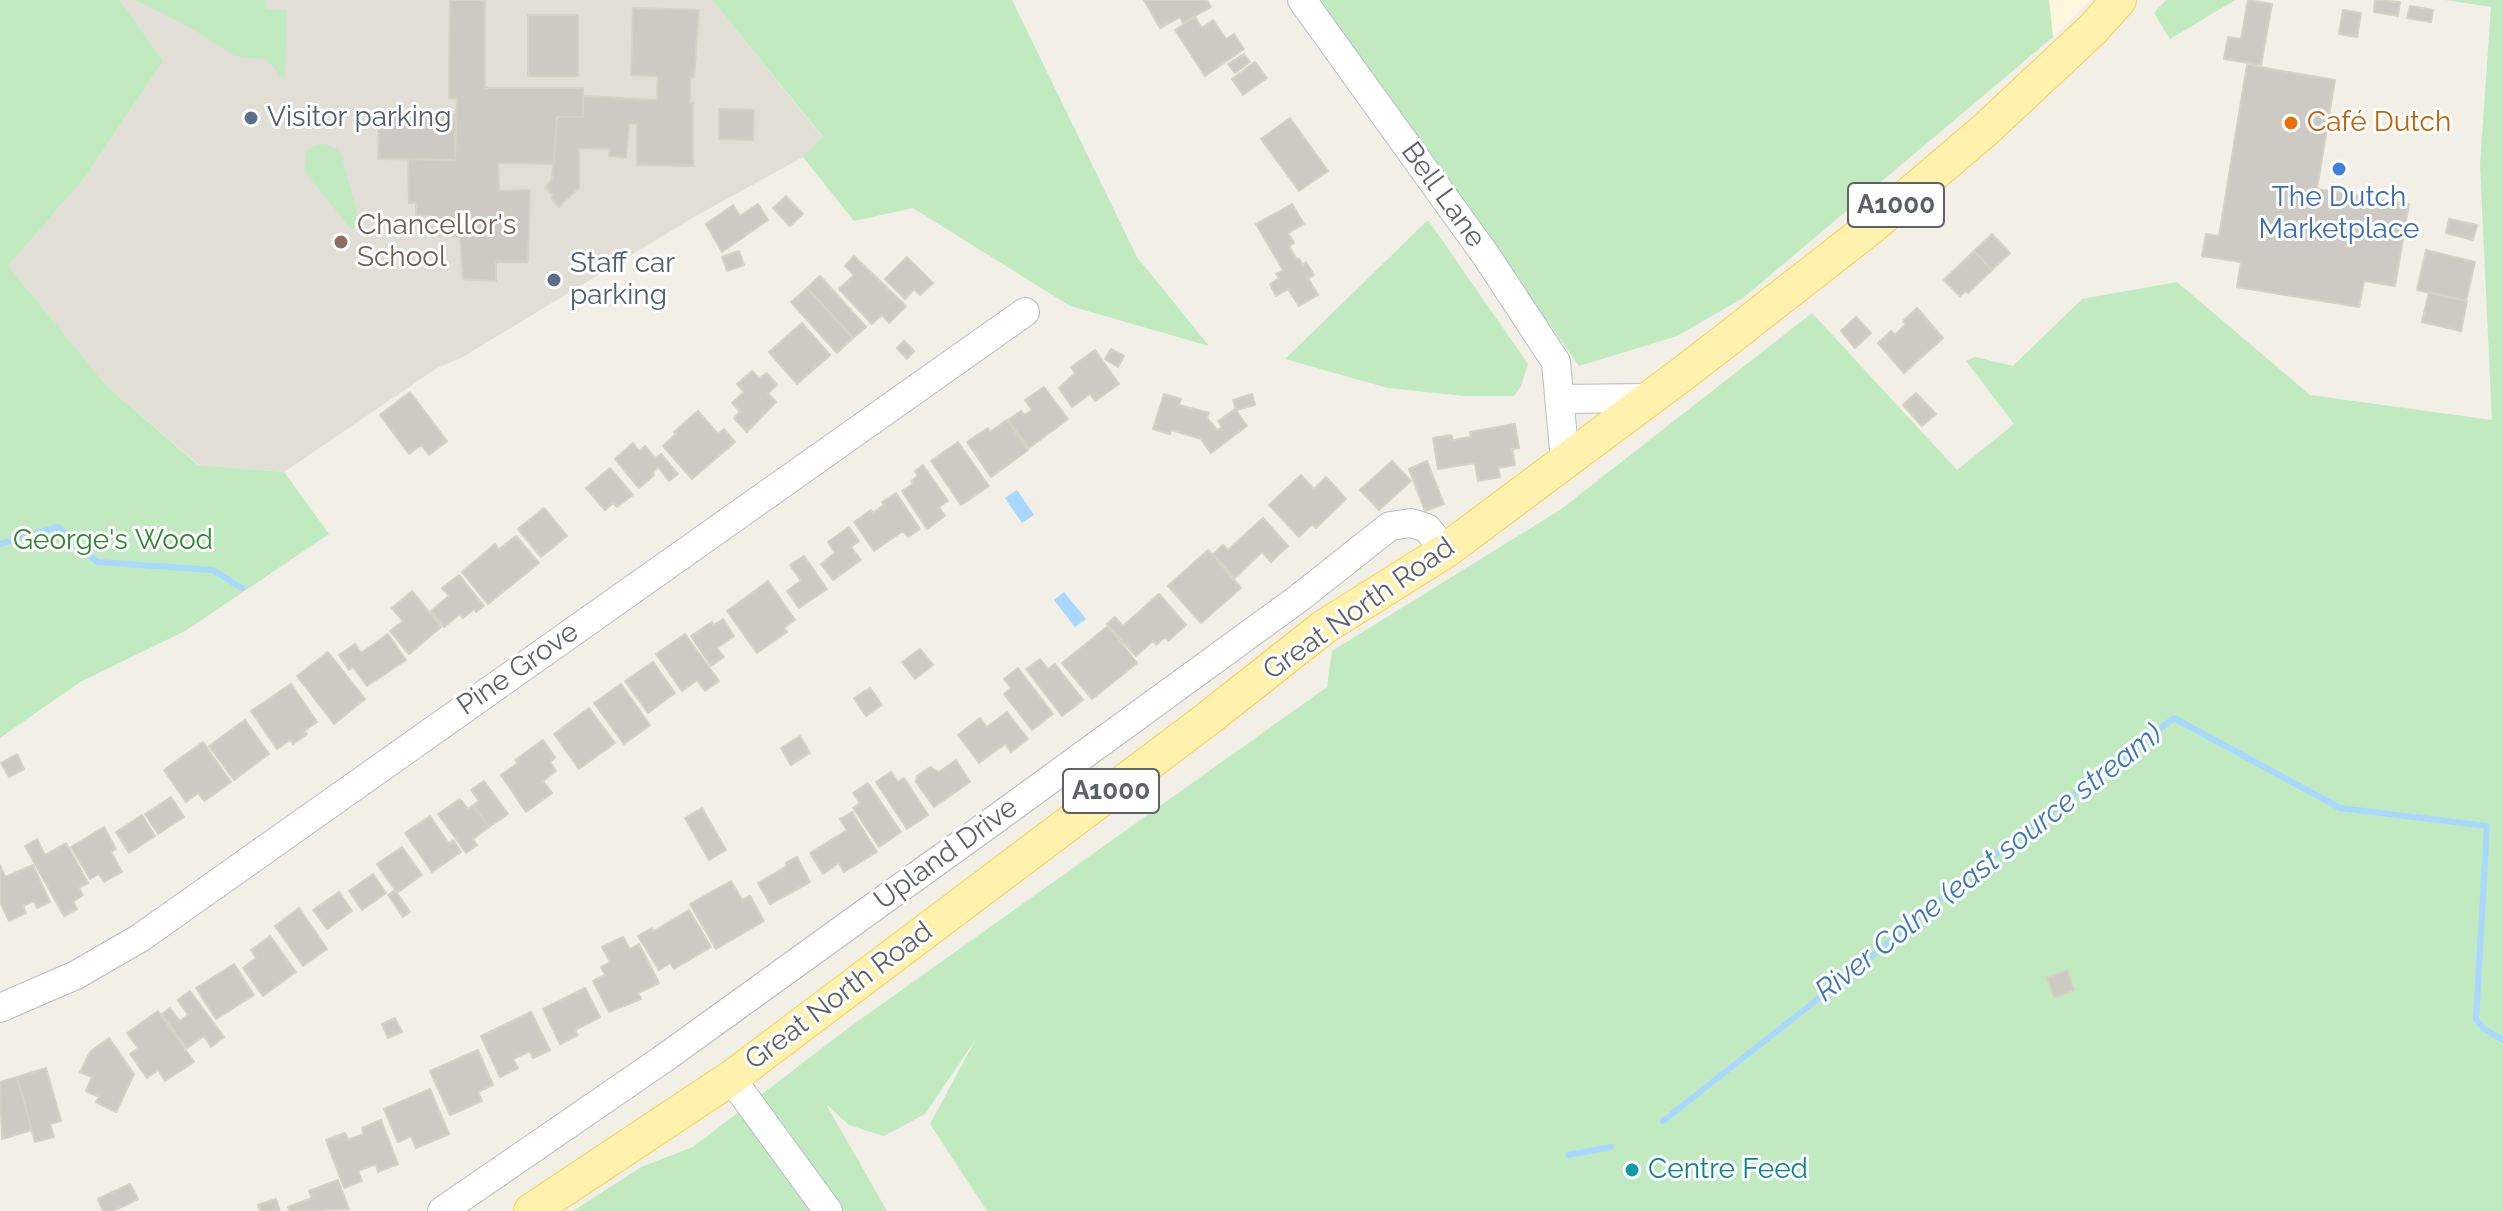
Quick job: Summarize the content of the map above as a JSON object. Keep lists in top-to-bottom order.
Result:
{
  "streets": {
    "main road": ["A1000", "Great North Road"],
    "street": ["Bell Lane", "Pine Grove", "Upland Drive"]
  },
  "crossings": [
    ["Bell Lane", "Great North Road"],
    ["Great North Road", "Upland Drive"]
  ],
  "water": ["River Colne (east source stream)"],
  "parks": ["George's Wood"],
  "places": [
    "Visitor parking",
    "Café Dutch",
    "The Dutch Marketplace",
    "Chancellor's School",
    "Staff car parking",
    "Centre Feed"
  ]
}
